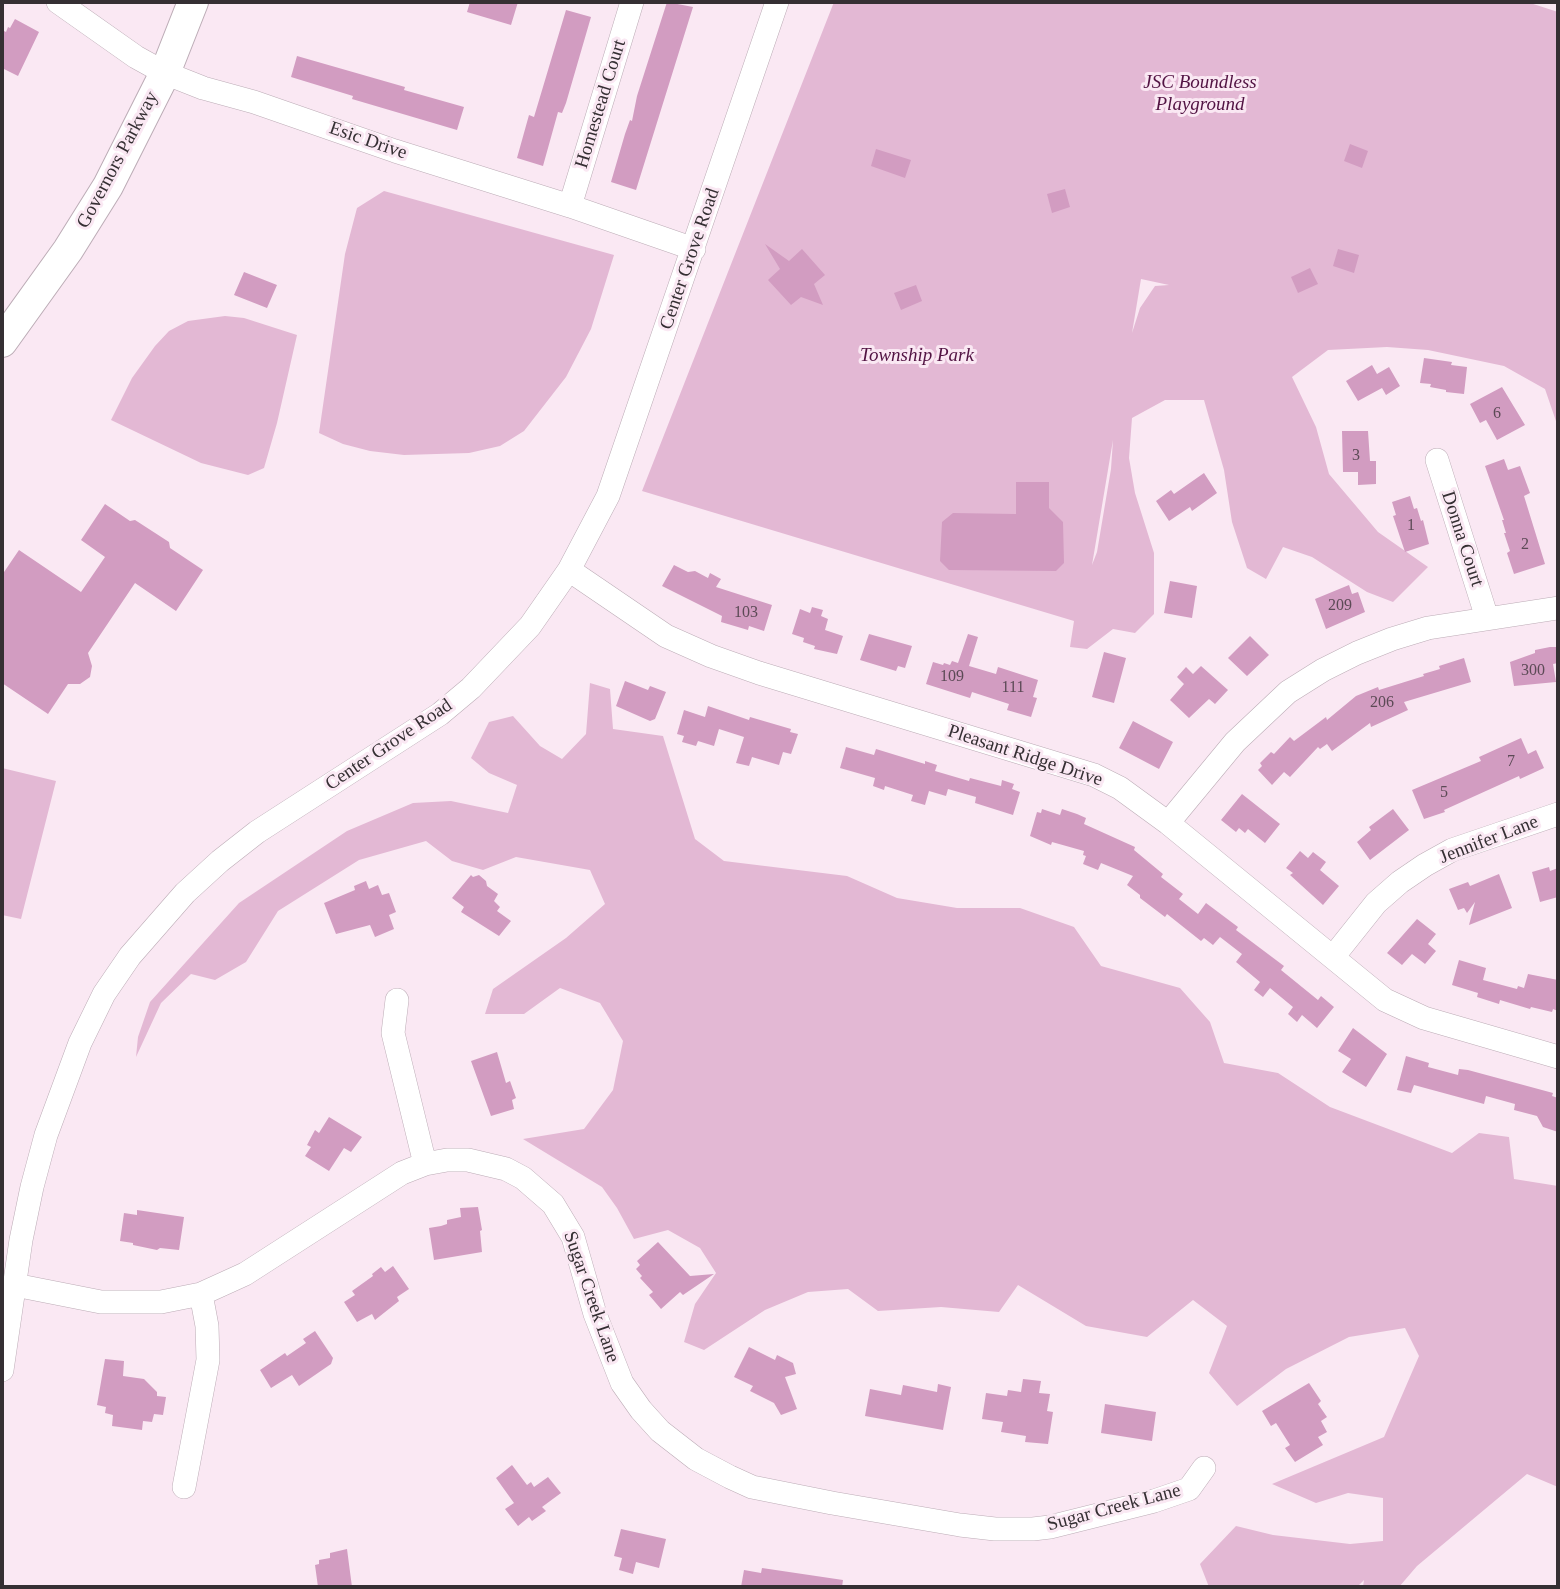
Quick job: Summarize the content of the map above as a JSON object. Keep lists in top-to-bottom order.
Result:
{
  "streets": {
    "main road": ["Governors Parkway"],
    "street": [
      "Homestead Court",
      "Esic Drive",
      "Center Grove Road",
      "Donna Court",
      "Pleasant Ridge Drive",
      "Jennifer Lane",
      "Sugar Creek Lane"
    ]
  },
  "crossings": [
    ["Homestead Court", "Esic Drive"],
    ["Esic Drive", "Governors Parkway"],
    ["Esic Drive", "Center Grove Road"],
    ["Center Grove Road", "Pleasant Ridge Drive"],
    ["Center Grove Road", "Sugar Creek Lane"],
    ["Pleasant Ridge Drive", "Jennifer Lane"]
  ],
  "parks": ["JSC Boundless Playground", "Township Park"],
  "house_numbers": [
    "6",
    "3",
    "1",
    "2",
    "209",
    "103",
    "300",
    "109",
    "111",
    "206",
    "7",
    "5"
  ]
}
